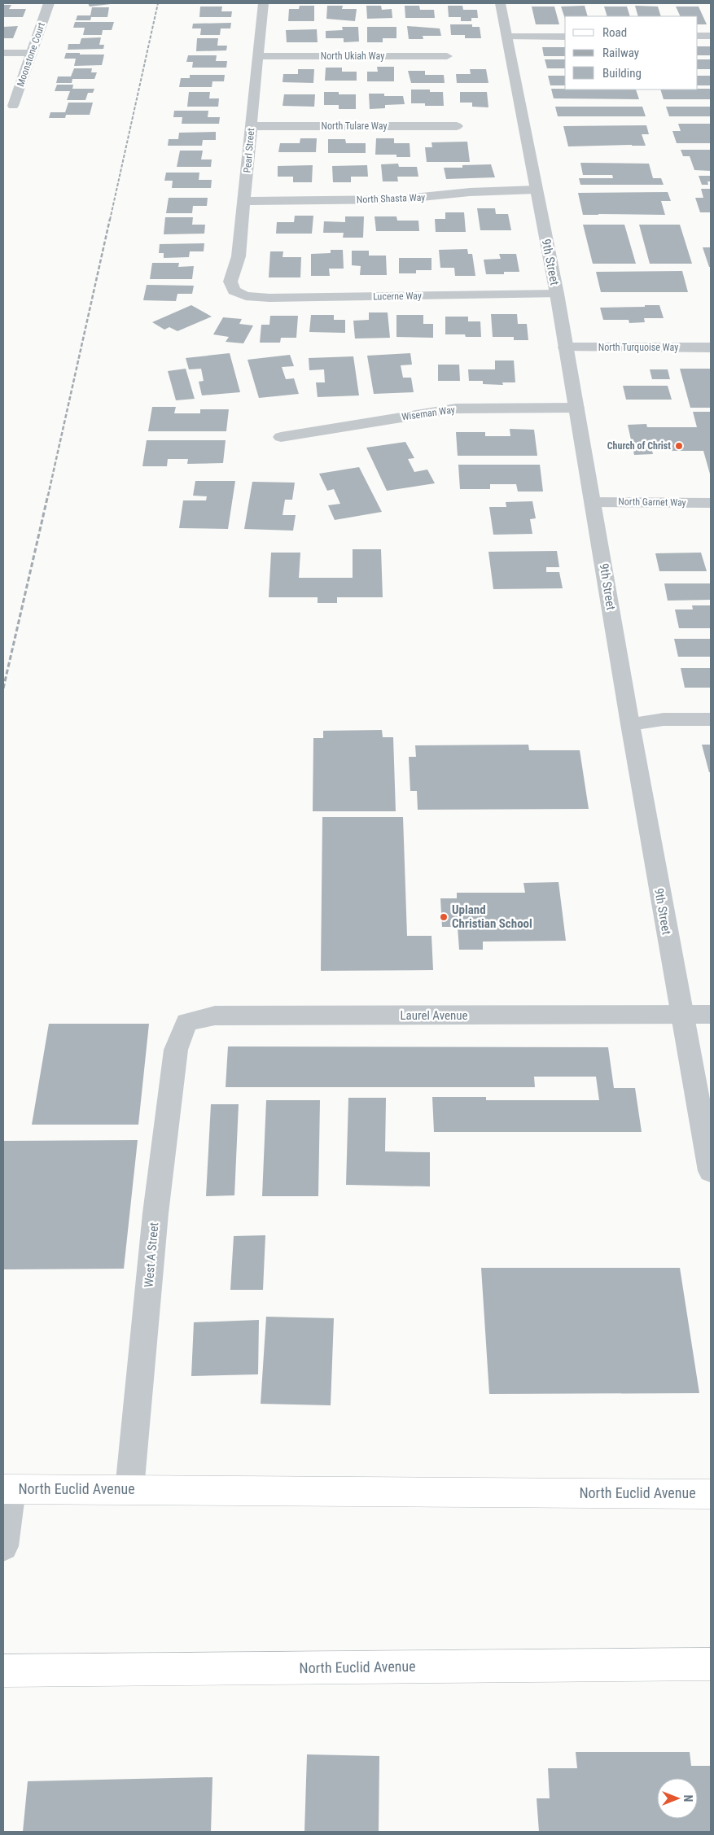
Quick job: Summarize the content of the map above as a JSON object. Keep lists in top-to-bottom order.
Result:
{
  "streets": {
    "main road": ["North Euclid Avenue"],
    "street": [
      "Moonstone Court",
      "North Ukiah Way",
      "North Tulare Way",
      "Pearl Street",
      "North Shasta Way",
      "9th Street",
      "Lucerne Way",
      "North Turquoise Way",
      "Wiseman Way",
      "North Garnet Way",
      "Laurel Avenue",
      "West A Street"
    ]
  },
  "crossings": [
    ["North Ukiah Way", "Pearl Street"],
    ["North Tulare Way", "Pearl Street"],
    ["Pearl Street", "North Shasta Way"],
    ["Pearl Street", "Lucerne Way"],
    ["North Shasta Way", "9th Street"],
    ["9th Street", "Lucerne Way"],
    ["9th Street", "North Turquoise Way"],
    ["9th Street", "Wiseman Way"],
    ["9th Street", "North Garnet Way"],
    ["9th Street", "Laurel Avenue"],
    ["Laurel Avenue", "West A Street"],
    ["West A Street", "North Euclid Avenue"]
  ],
  "places": ["Church of Christ", "Upland Christian School"],
  "legend": ["Road", "Railway", "Building"],
  "north": "right"
}
